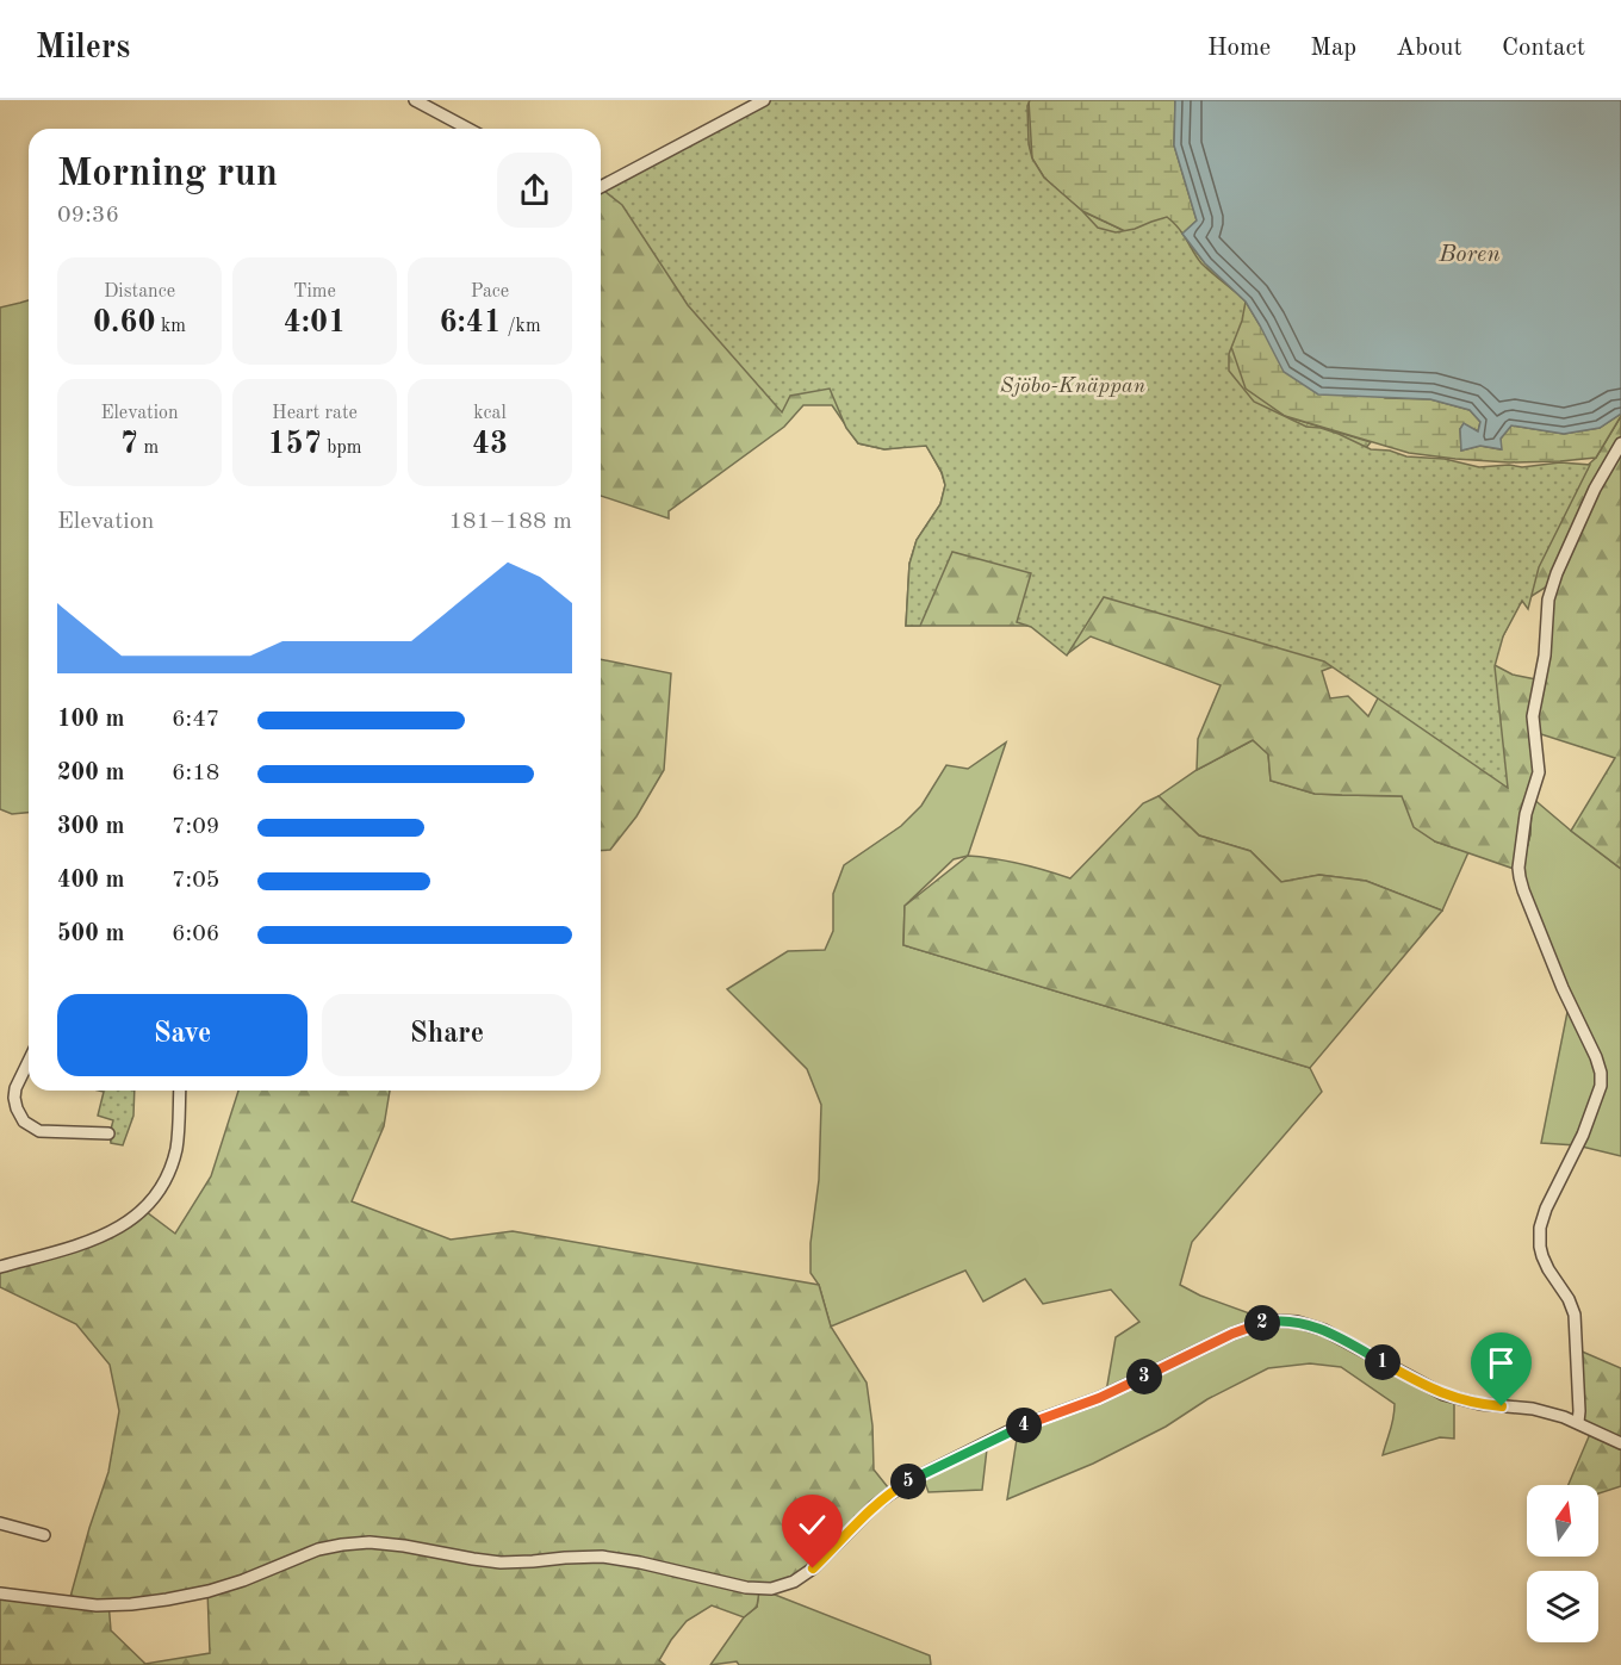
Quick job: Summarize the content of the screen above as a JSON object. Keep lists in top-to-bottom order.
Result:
{
  "water": ["Boren"],
  "parks": ["Sjöbo-Knäppan"],
  "north": "top",
  "page": {
    "header": "Milers",
    "nav": [
      "Home",
      "Map",
      "About",
      "Contact"
    ],
    "heading": ["Morning run", "09:36"],
    "stats": [
      ["Distance", "0.60 km"],
      ["Time", "4:01"],
      ["Pace", "6:41 /km"],
      ["Elevation", "7 m"],
      ["Heart rate", "157 bpm"],
      ["kcal", "43"]
    ],
    "chart": ["Elevation", "181–188 m"],
    "list": [
      {
        "name": "100 m",
        "note": "6:47"
      },
      {
        "name": "200 m",
        "note": "6:18"
      },
      {
        "name": "300 m",
        "note": "7:09"
      },
      {
        "name": "400 m",
        "note": "7:05"
      },
      {
        "name": "500 m",
        "note": "6:06"
      }
    ],
    "buttons": ["Save", "Share"],
    "pins": [
      "2",
      "1",
      "3",
      "4",
      "5"
    ]
  }
}
